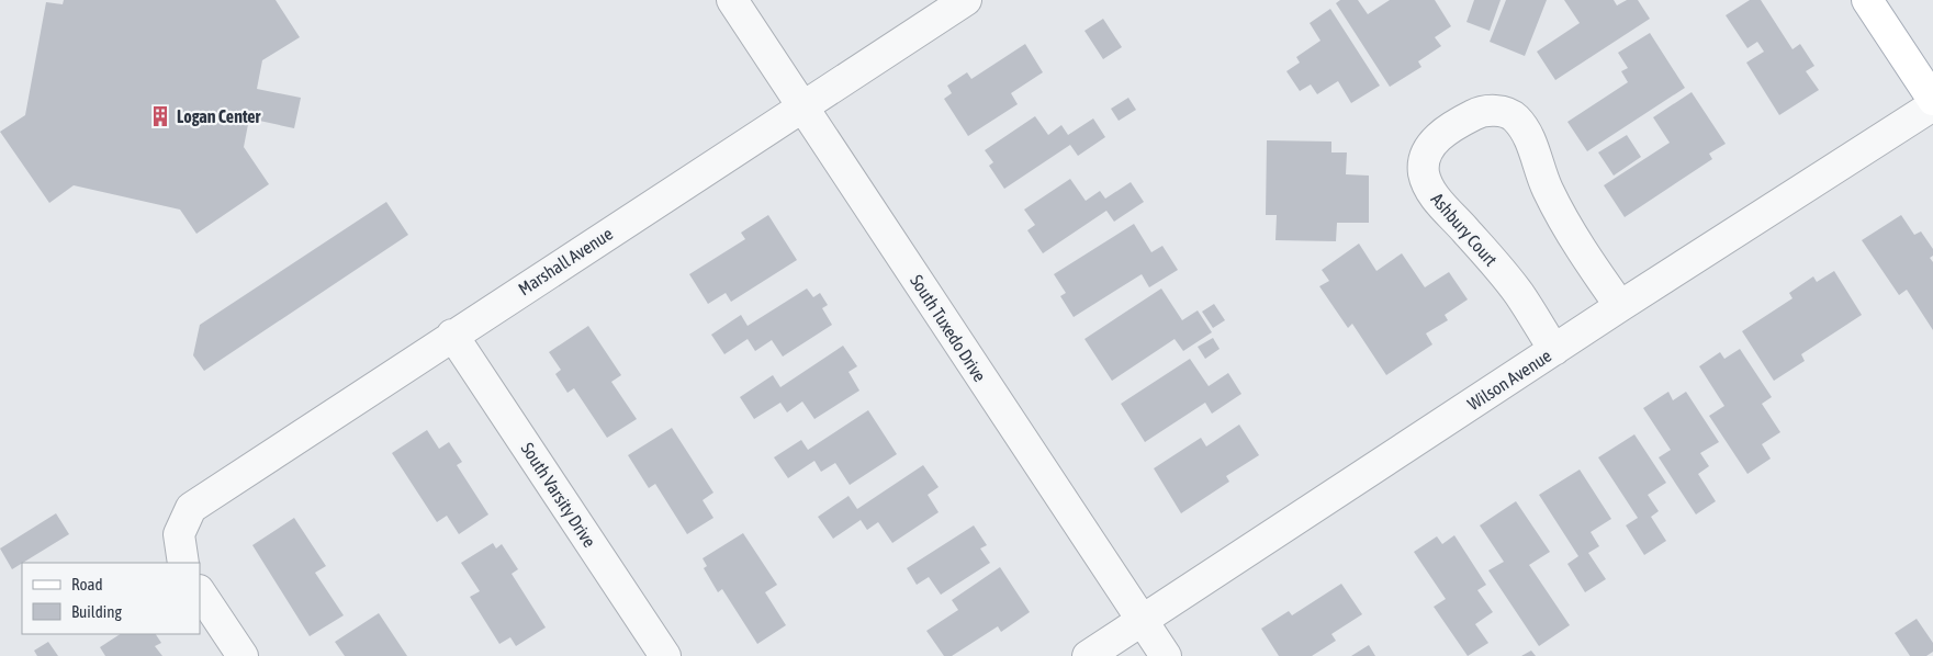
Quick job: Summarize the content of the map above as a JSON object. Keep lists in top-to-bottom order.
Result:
{
  "streets": {
    "street": [
      "Ashbury Court",
      "Marshall Avenue",
      "South Tuxedo Drive",
      "Wilson Avenue",
      "South Varsity Drive"
    ]
  },
  "crossings": [
    ["Ashbury Court", "Wilson Avenue"],
    ["Marshall Avenue", "South Tuxedo Drive"],
    ["Marshall Avenue", "South Varsity Drive"],
    ["South Tuxedo Drive", "Wilson Avenue"]
  ],
  "places": {
    "building": ["Logan Center"]
  },
  "legend": ["Road", "Building"]
}
